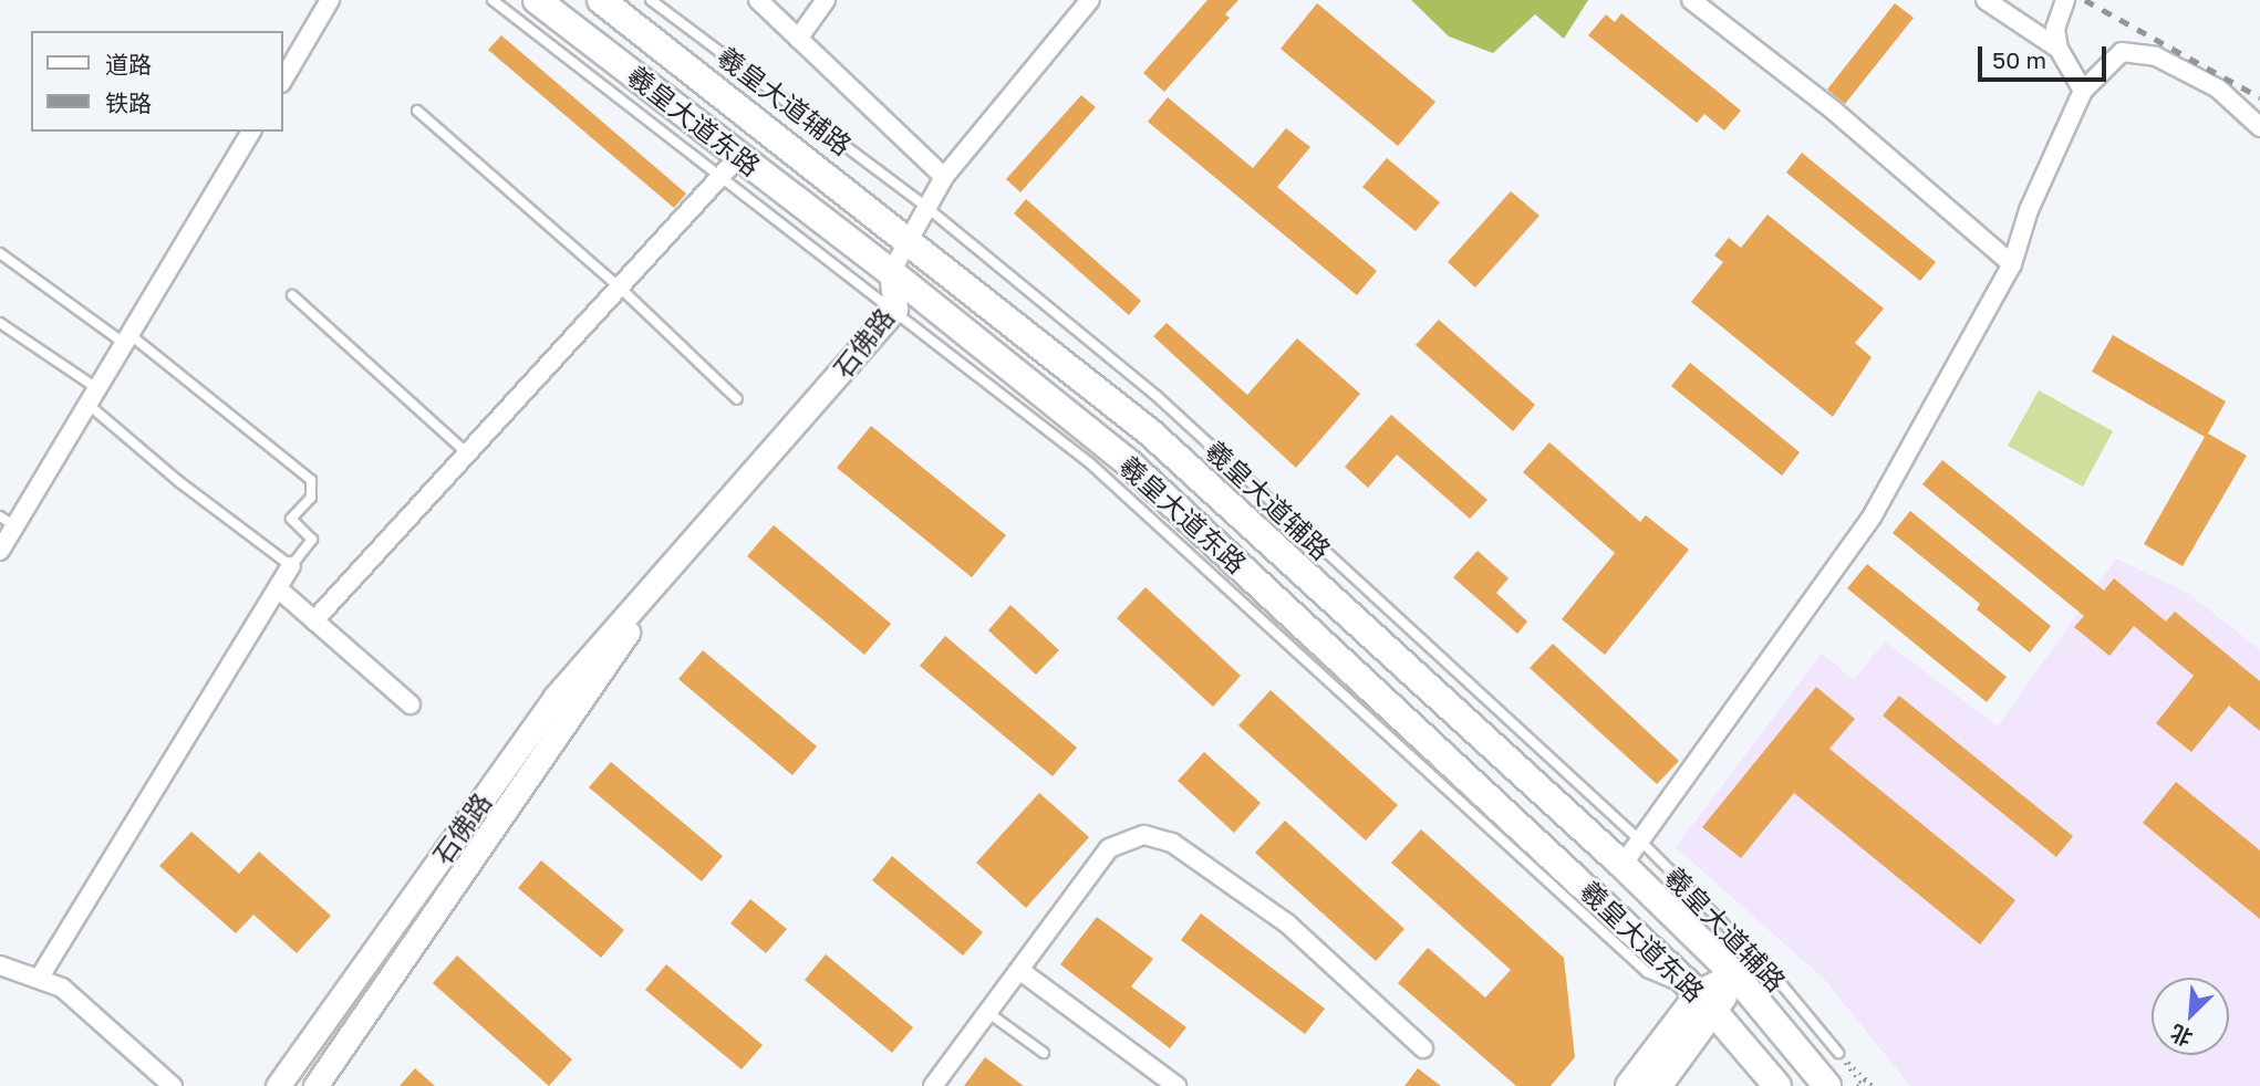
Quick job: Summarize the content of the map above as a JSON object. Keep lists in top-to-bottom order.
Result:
{
  "streets": {
    "main road": ["羲皇大道东路"],
    "street": ["石佛路"],
    "lane": ["羲皇大道辅路"]
  },
  "crossings": [
    ["羲皇大道东路", "石佛路"]
  ],
  "legend": ["道路", "铁路"],
  "scale_bar": "50 m",
  "north": "bottom left"
}
